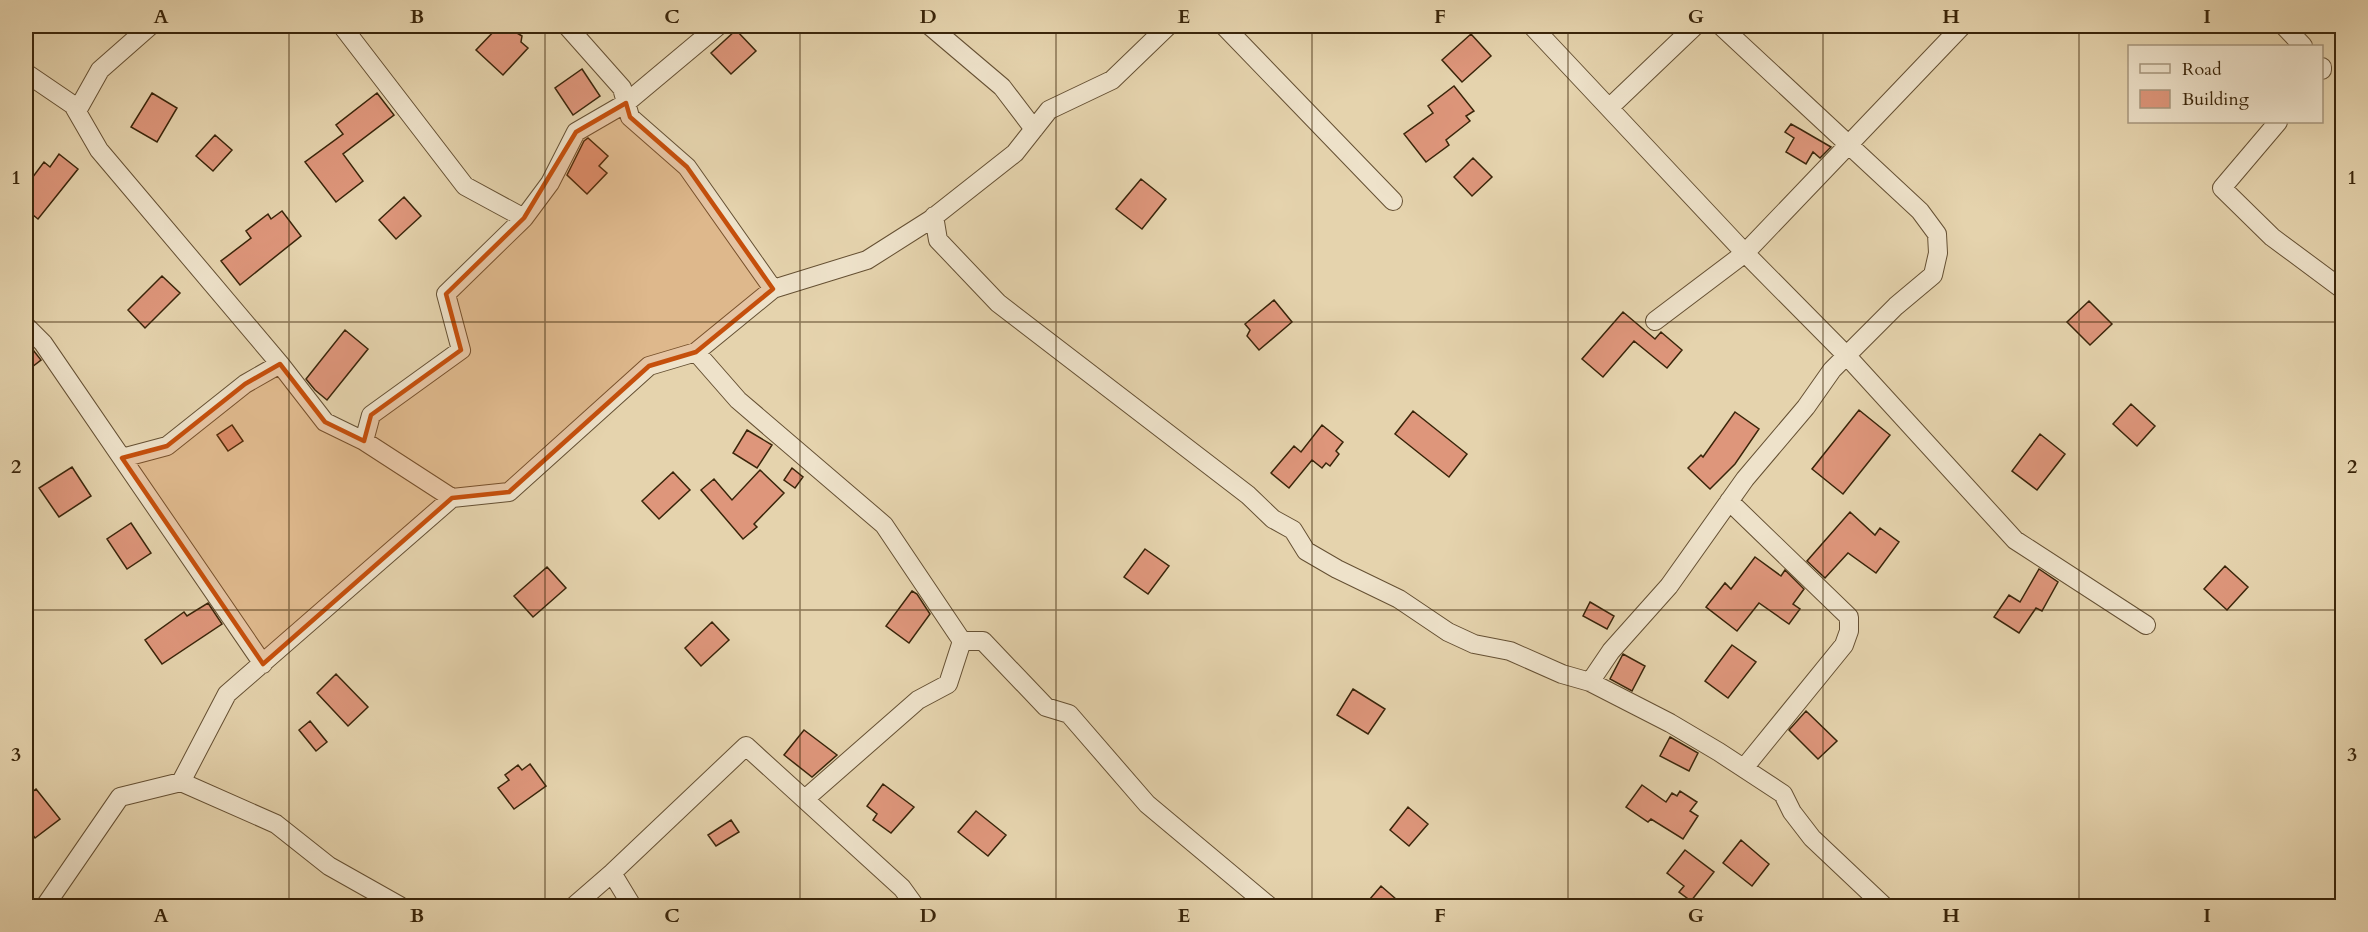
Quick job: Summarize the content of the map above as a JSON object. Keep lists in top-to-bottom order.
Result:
{
  "legend": ["Road", "Building"],
  "grid": {
    "columns": [
      "A",
      "B",
      "C",
      "D",
      "E",
      "F",
      "G",
      "H",
      "I"
    ],
    "rows": ["1", "2", "3"]
  }
}
